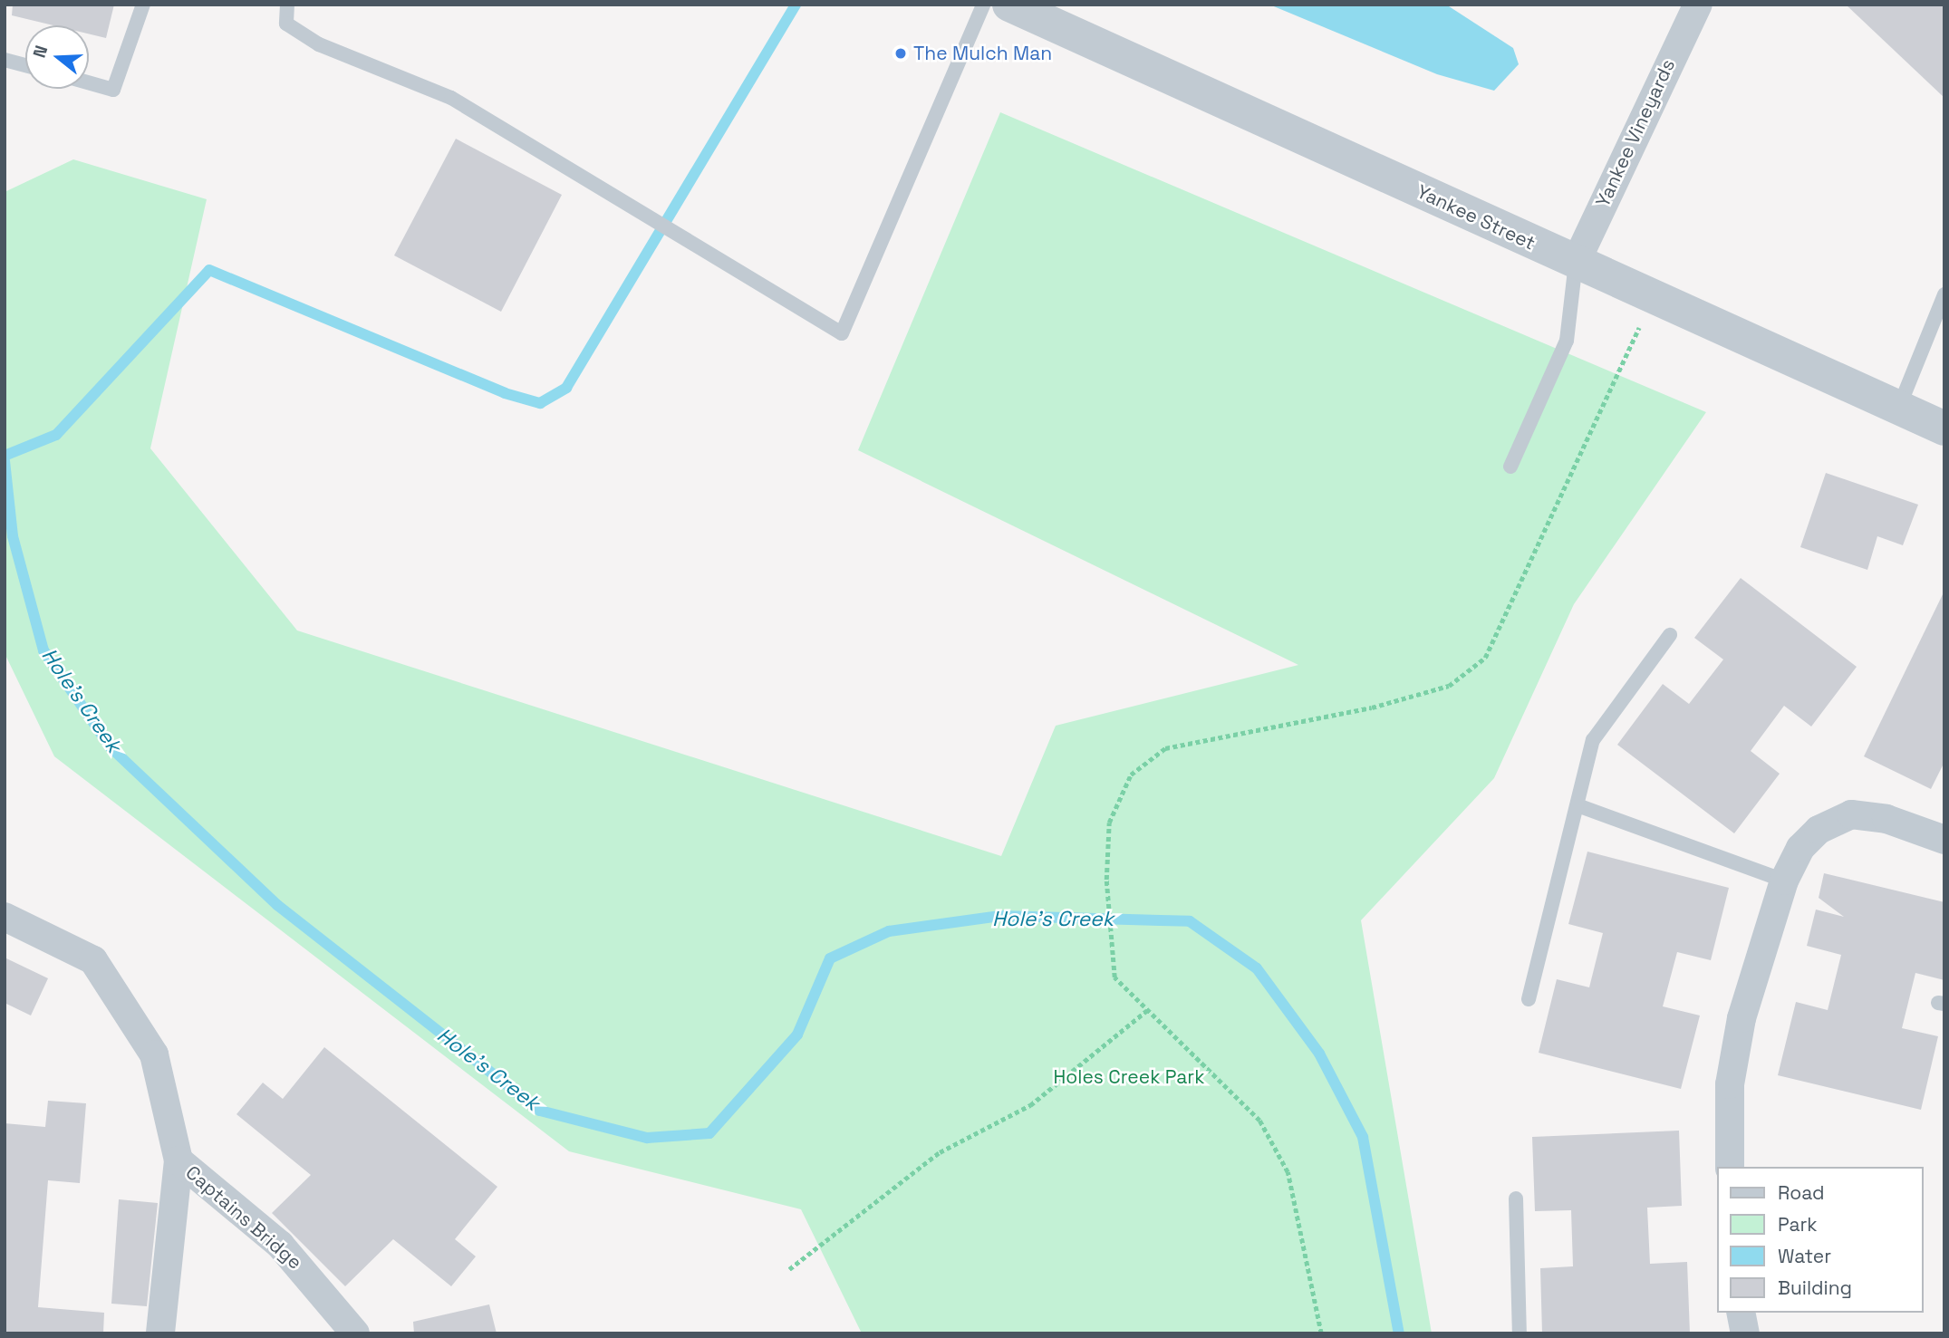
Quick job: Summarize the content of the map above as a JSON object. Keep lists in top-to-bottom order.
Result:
{
  "streets": {
    "street": ["Yankee Vineyards", "Yankee Street", "Captains Bridge"]
  },
  "crossings": [
    ["Yankee Vineyards", "Yankee Street"]
  ],
  "water": ["Hole's Creek"],
  "parks": ["Holes Creek Park"],
  "places": ["The Mulch Man"],
  "legend": [
    "Road",
    "Park",
    "Water",
    "Building"
  ],
  "north": "left"
}
